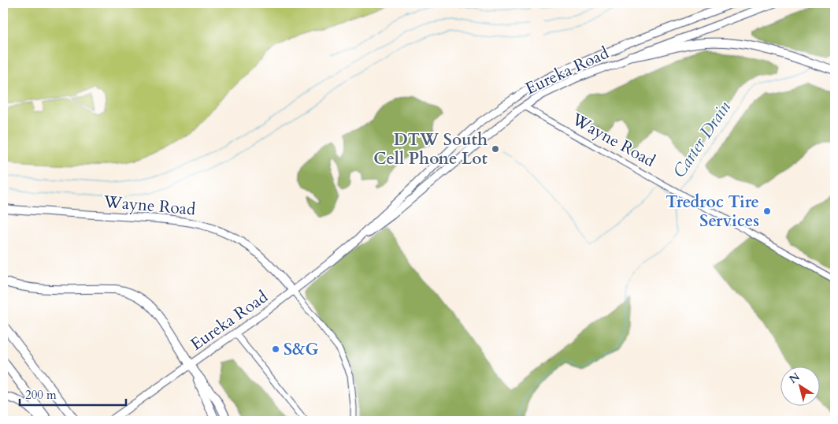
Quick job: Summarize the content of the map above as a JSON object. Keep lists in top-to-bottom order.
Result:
{
  "streets": {
    "main road": ["Eureka Road", "Wayne Road"]
  },
  "crossings": [
    ["Eureka Road", "Wayne Road"]
  ],
  "water": ["Carter Drain"],
  "places": ["DTW South Cell Phone Lot", "Tredroc Tire Services", "S&G"],
  "scale_bar": "200 m",
  "north": "top left"
}
